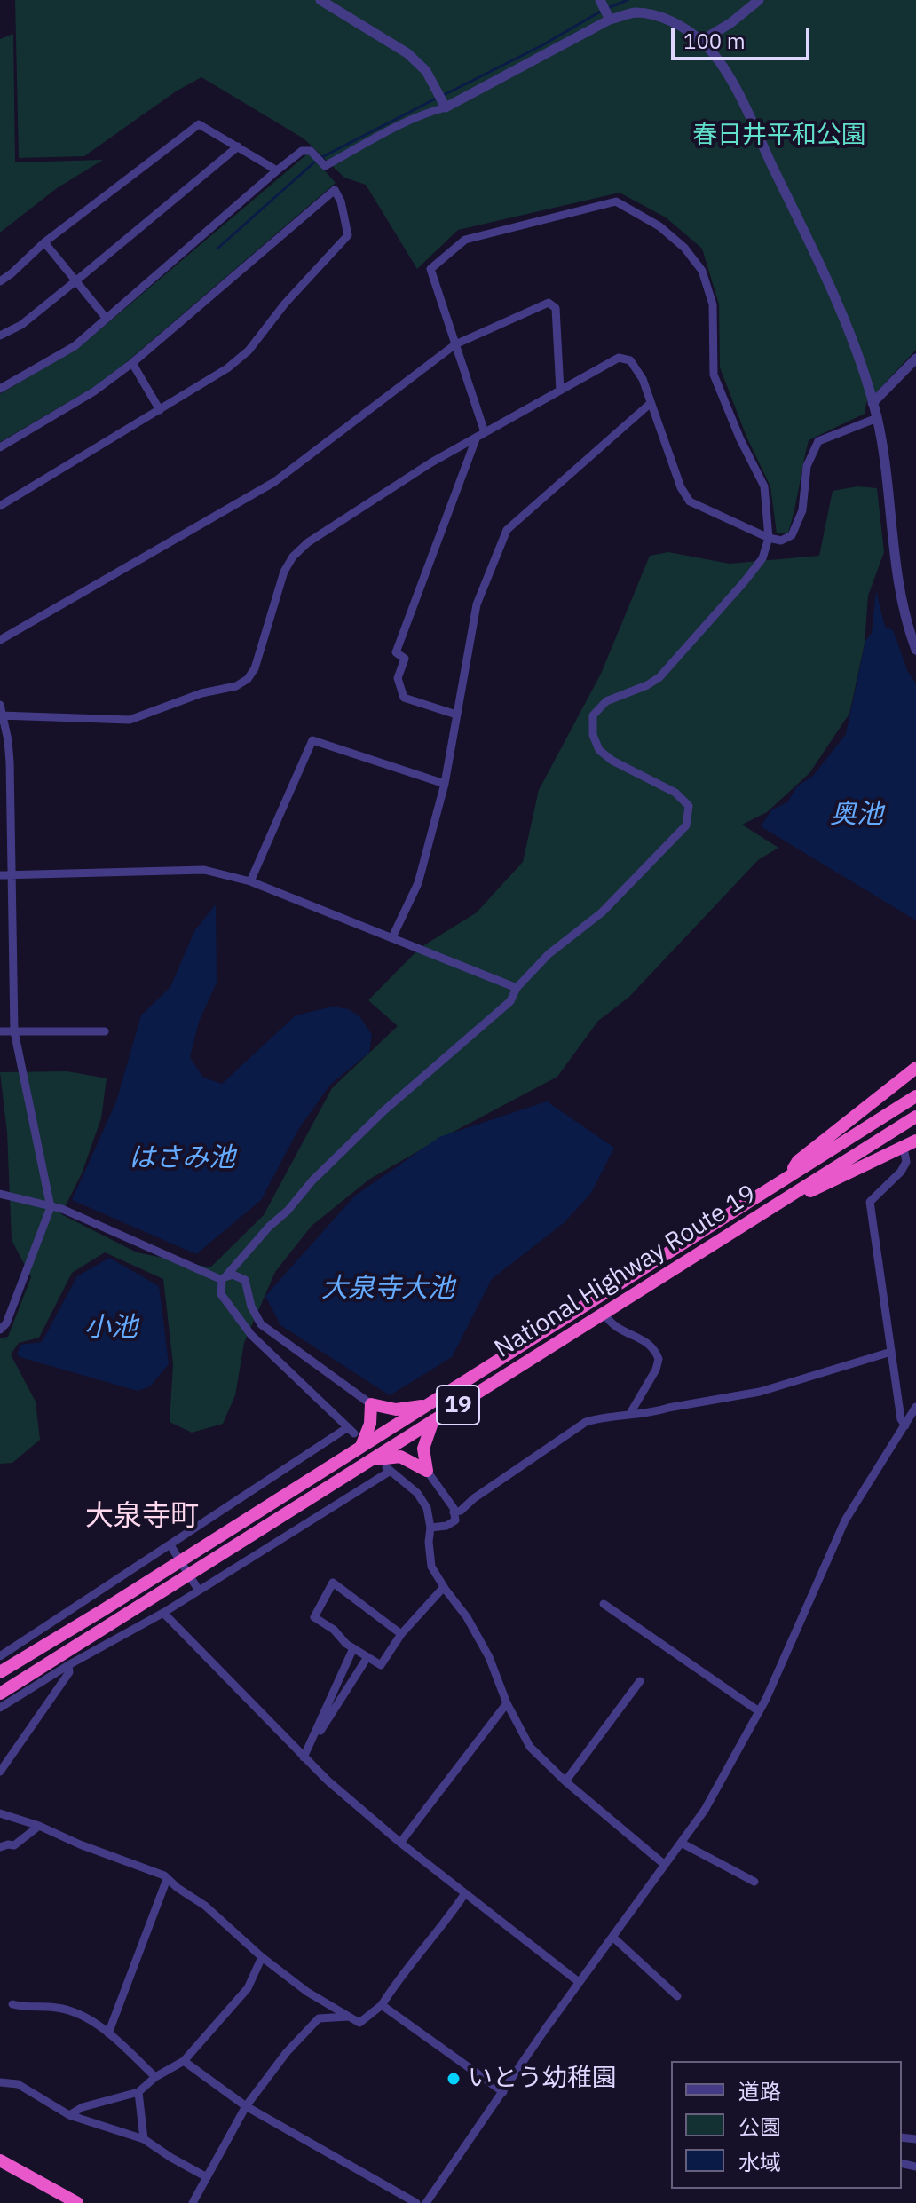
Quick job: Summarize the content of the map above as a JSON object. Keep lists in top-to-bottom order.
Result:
{
  "streets": {
    "highway": ["National Highway Route 19", "19"]
  },
  "districts": ["大泉寺町"],
  "water": [
    "奥池",
    "はさみ池",
    "大泉寺大池",
    "小池"
  ],
  "parks": ["春日井平和公園"],
  "places": ["いとう幼稚園"],
  "legend": ["道路", "公園", "水域"],
  "scale_bar": "100 m"
}
